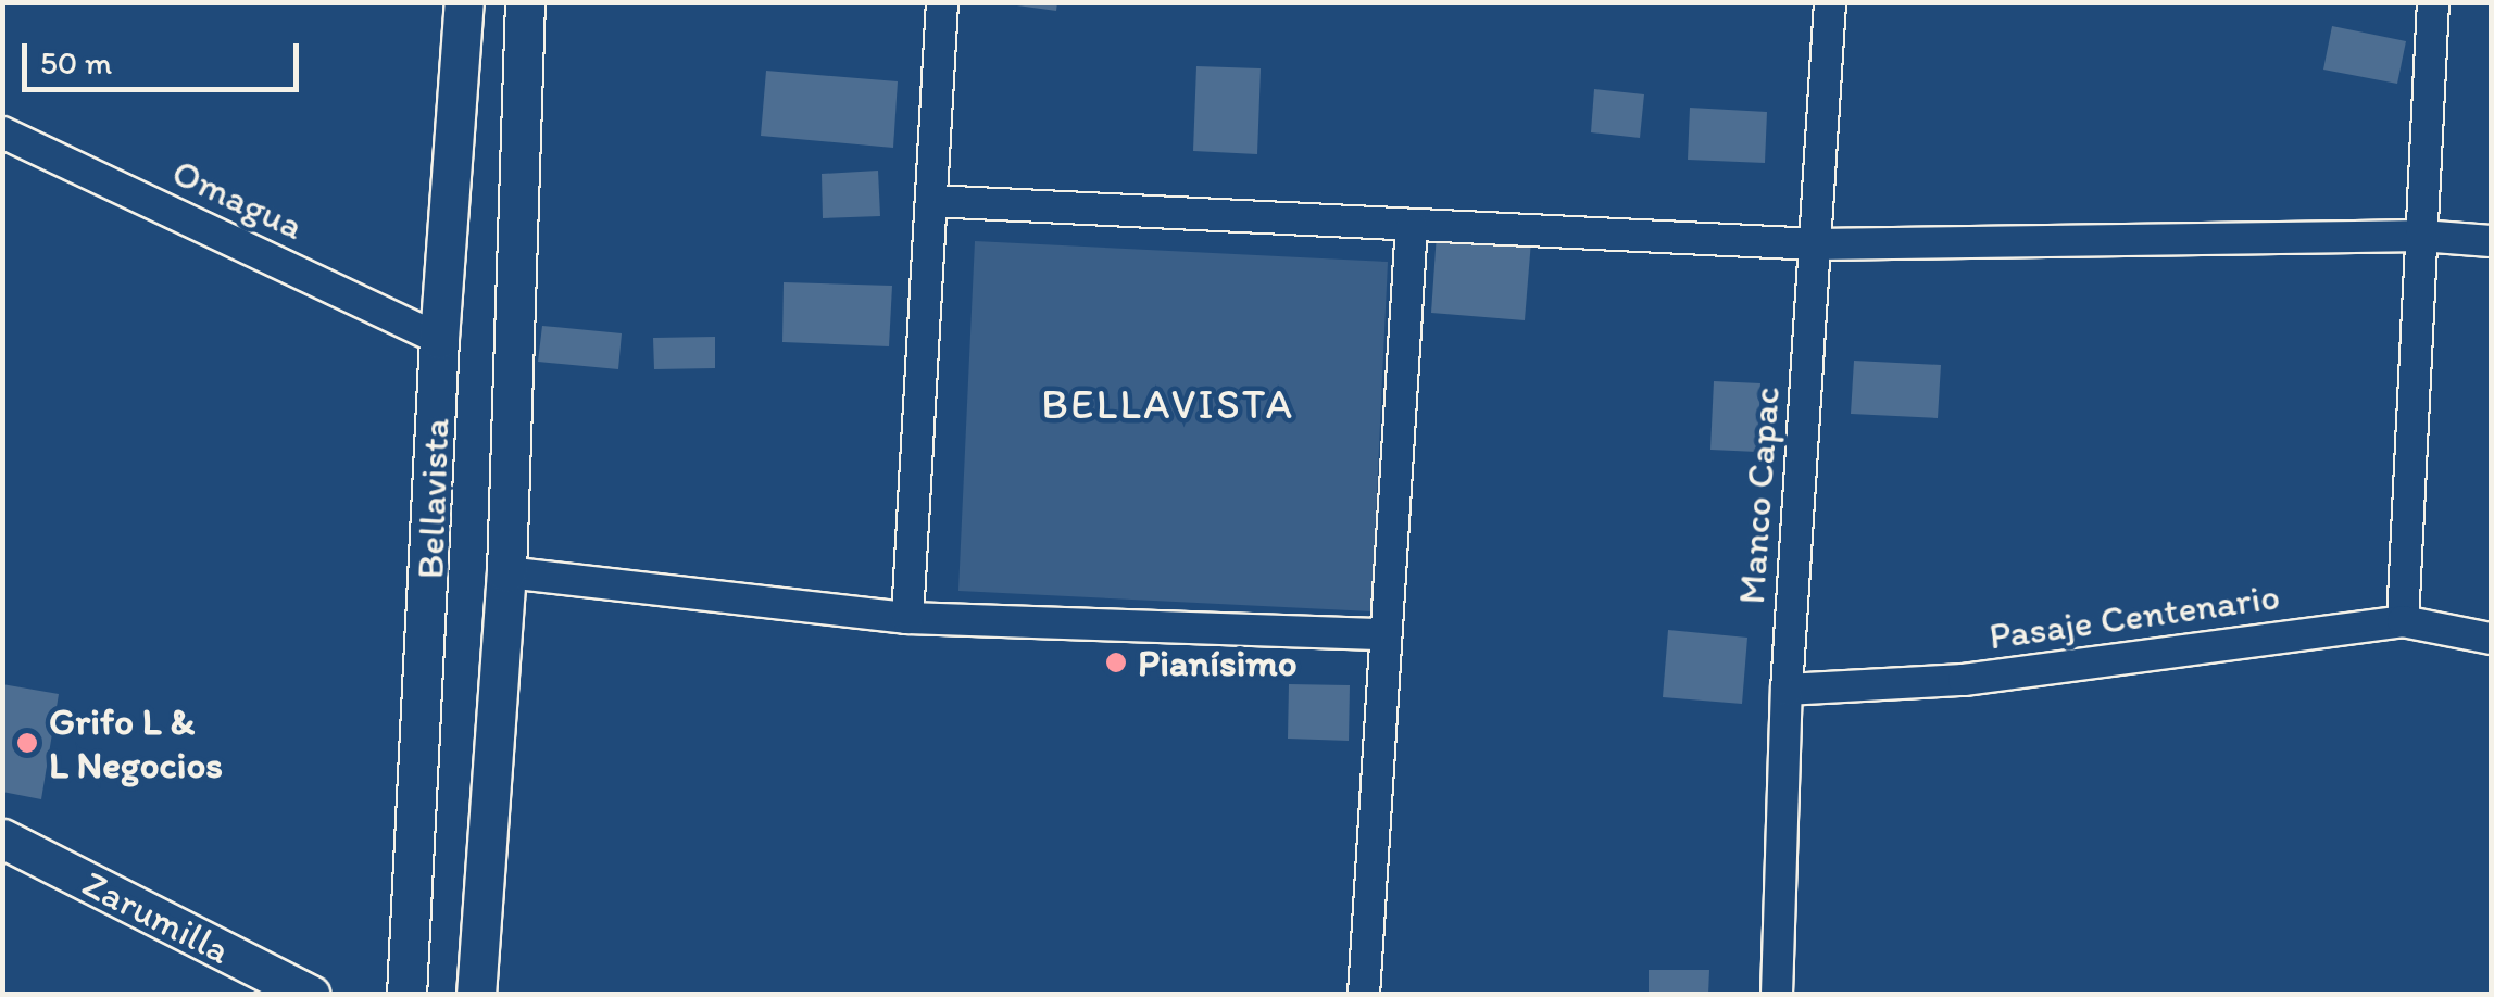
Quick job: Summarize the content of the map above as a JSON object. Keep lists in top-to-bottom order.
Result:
{
  "streets": {
    "street": [
      "Omagua",
      "Manco Capac",
      "Bellavista",
      "Pasaje Centenario",
      "Zarumilla"
    ]
  },
  "crossings": [
    ["Omagua", "Bellavista"],
    ["Manco Capac", "Pasaje Centenario"]
  ],
  "districts": ["BELLAVISTA"],
  "places": ["Pianísimo", "Grifo L & L Negocios"],
  "scale_bar": "50 m"
}
